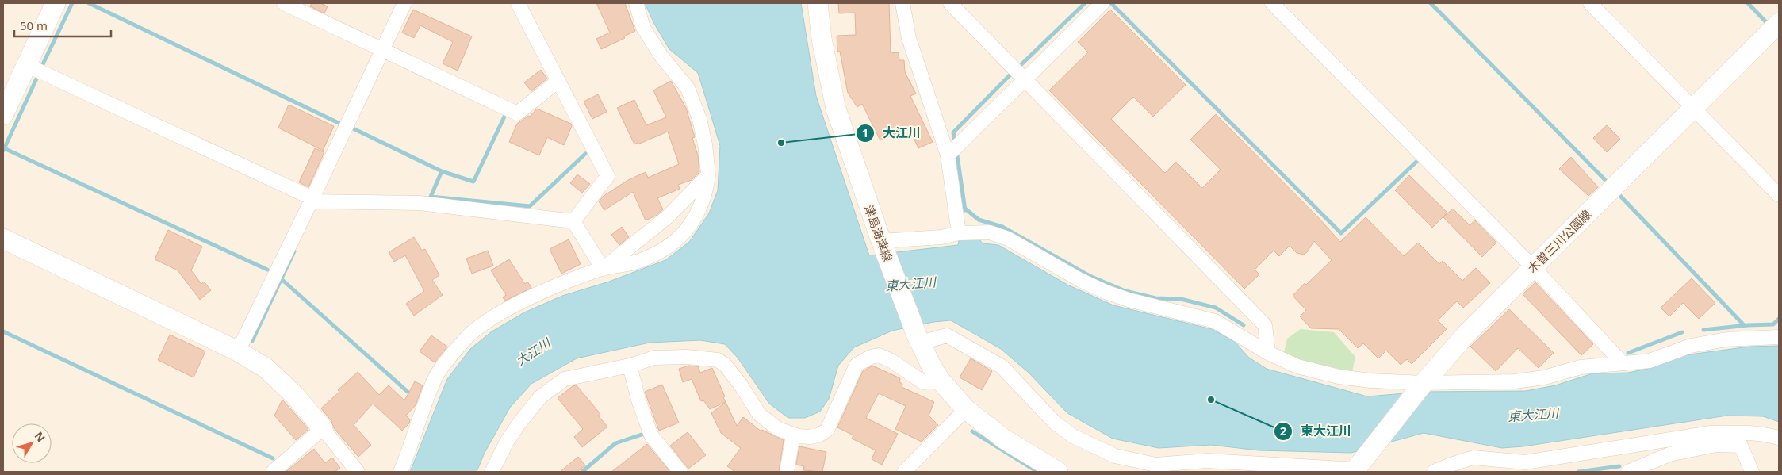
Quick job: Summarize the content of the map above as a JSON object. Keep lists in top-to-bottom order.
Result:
{
  "streets": {
    "main road": ["津島海津線", "木曽三川公園線"]
  },
  "water": ["東大江川", "大江川"],
  "places": ["大江川", "東大江川"],
  "scale_bar": "50 m",
  "north": "top right"
}
